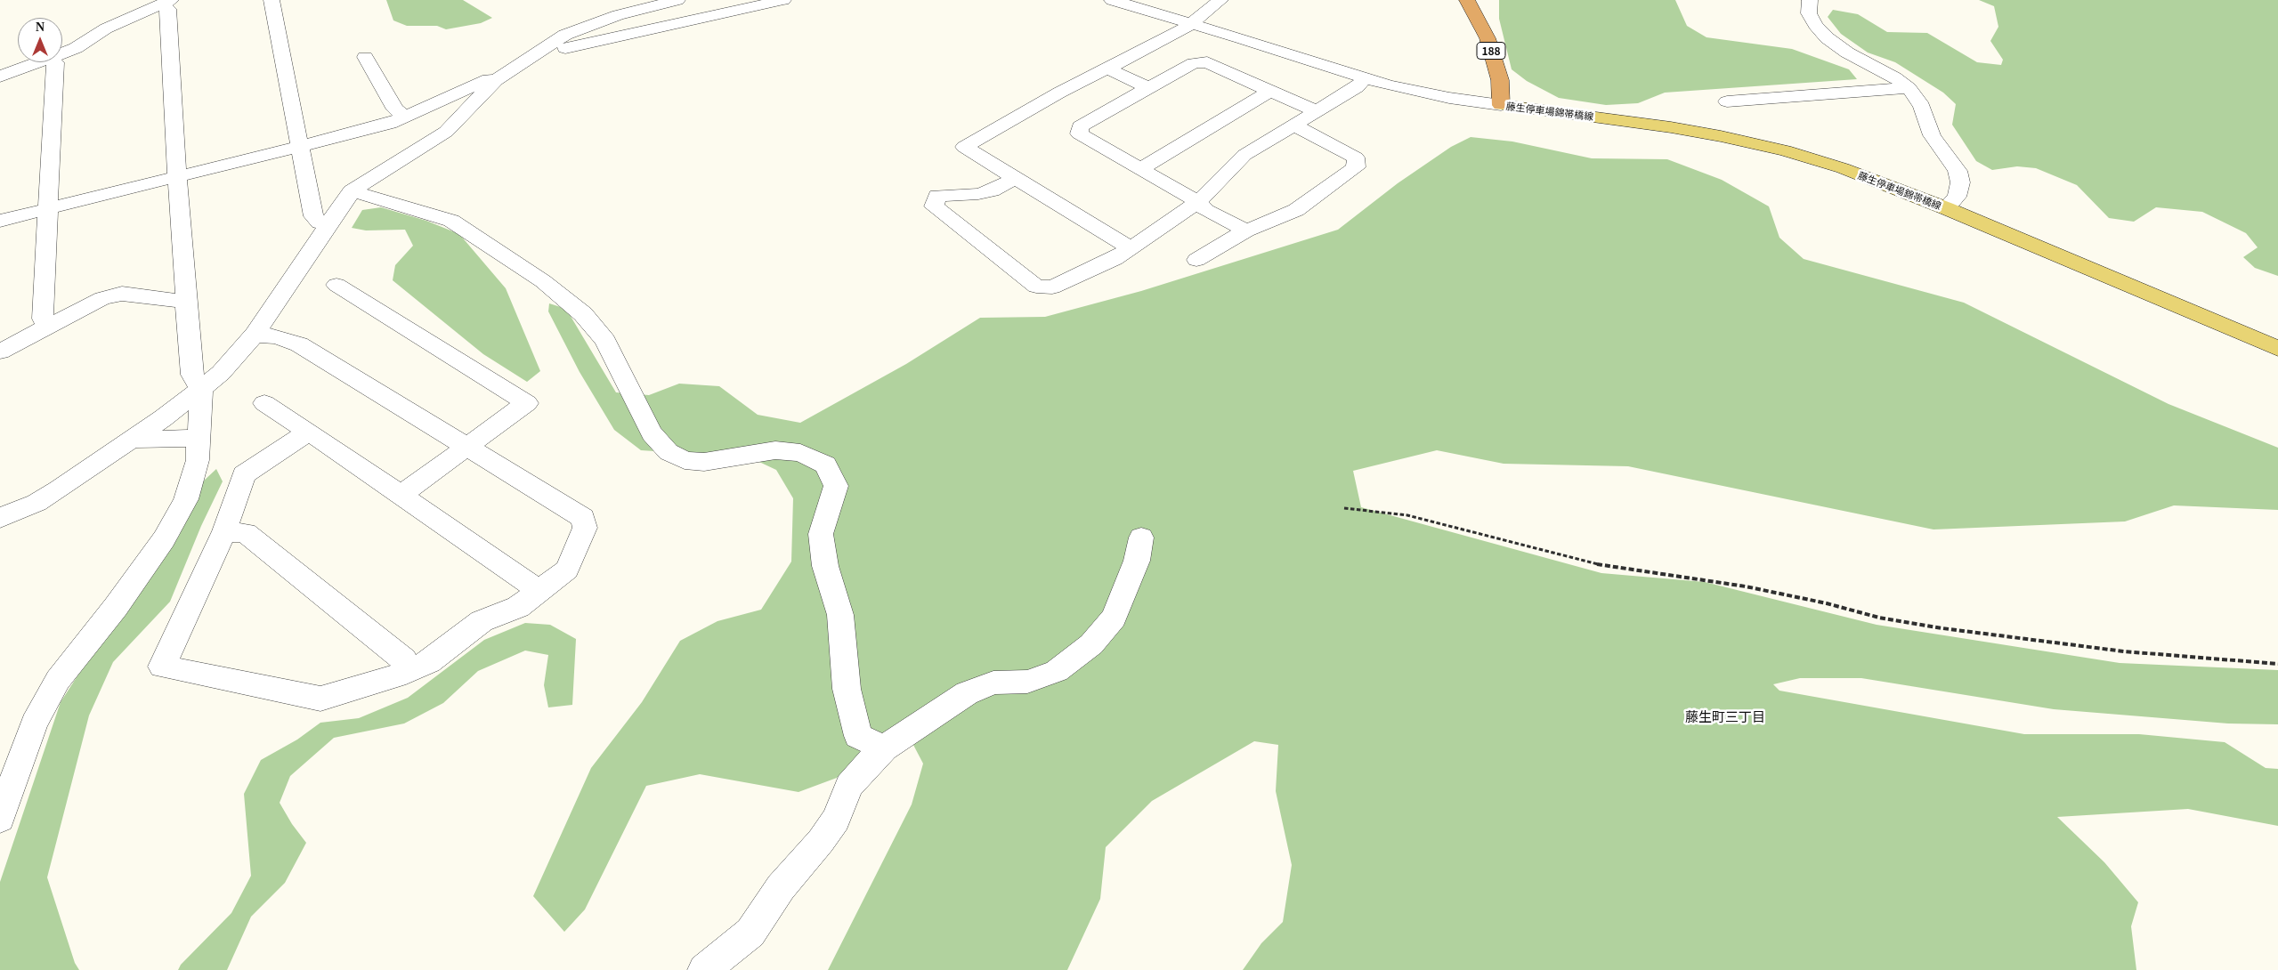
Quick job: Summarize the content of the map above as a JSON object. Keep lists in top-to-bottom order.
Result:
{
  "streets": {
    "highway": ["188"],
    "main road": ["藤生停車場錦帯橋線"]
  },
  "crossings": [
    ["188", "藤生停車場錦帯橋線"]
  ],
  "districts": ["藤生町三丁目"],
  "north": "top"
}
